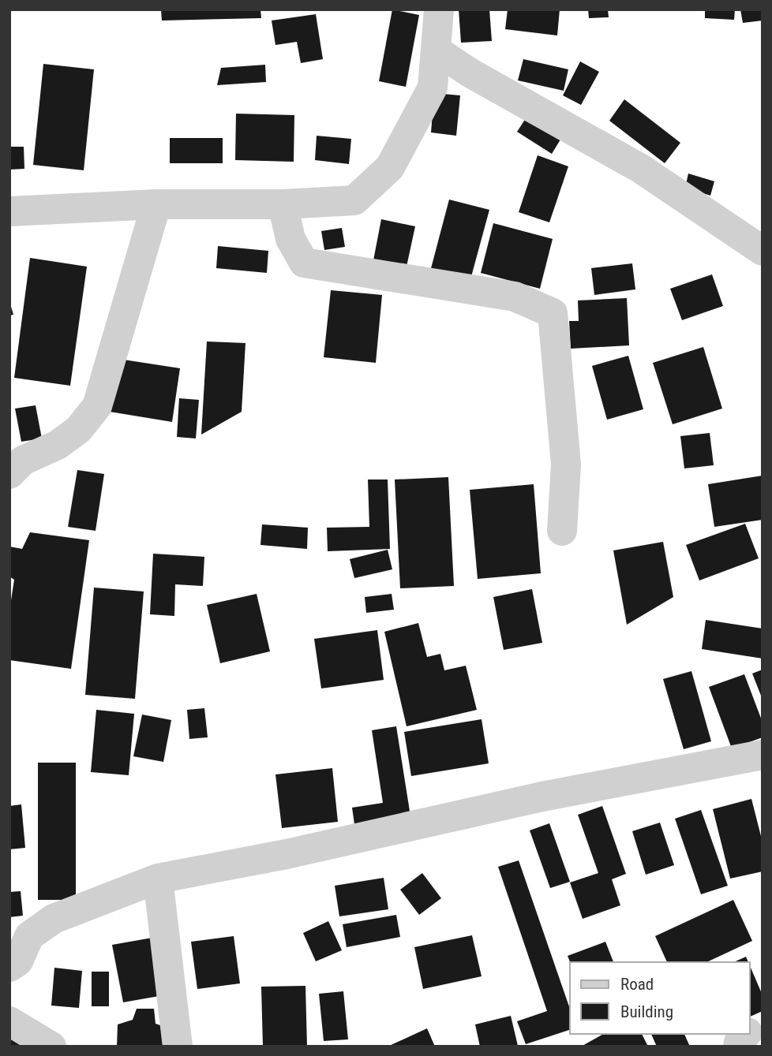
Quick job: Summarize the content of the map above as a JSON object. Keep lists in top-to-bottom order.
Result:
{
  "legend": ["Road", "Building"]
}
